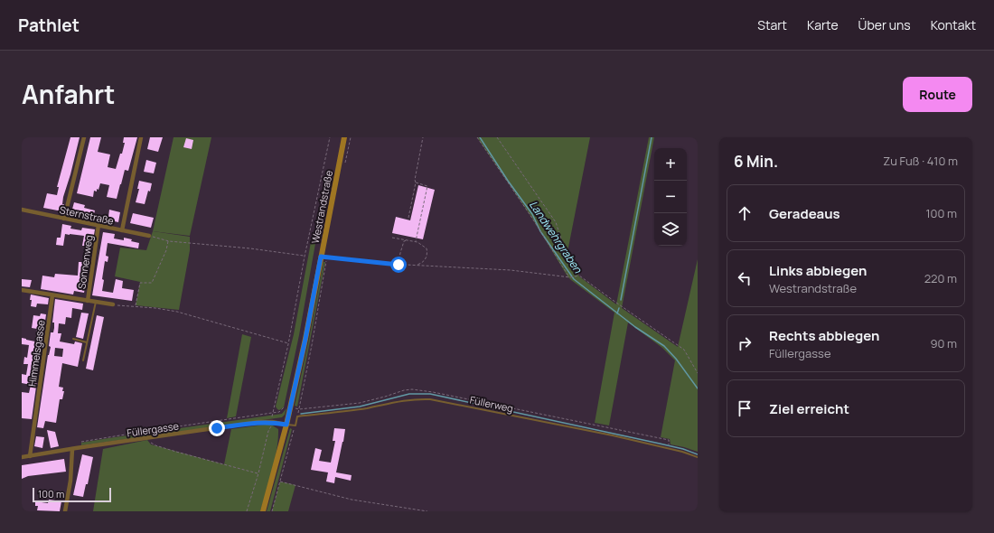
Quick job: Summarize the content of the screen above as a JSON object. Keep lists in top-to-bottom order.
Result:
{
  "streets": {
    "main road": ["Westrandstraße"],
    "street": [
      "Sternstraße",
      "Sonnenweg",
      "Himmelsgasse",
      "Füllergasse"
    ],
    "lane": ["Füllerweg"]
  },
  "crossings": [
    ["Westrandstraße", "Füllergasse"],
    ["Sternstraße", "Sonnenweg"],
    ["Himmelsgasse", "Füllergasse"]
  ],
  "water": ["Landwehrgraben"],
  "scale_bar": "100 m",
  "page": {
    "header": "Pathlet",
    "nav": [
      "Start",
      "Karte",
      "Über uns",
      "Kontakt"
    ],
    "title": "Anfahrt",
    "buttons": "Route",
    "heading": ["6 Min.", "Zu Fuß · 410 m"],
    "map_buttons": ["+", "−"],
    "list": [
      ["Geradeaus", "100 m"],
      ["Links abbiegen", "Westrandstraße", "220 m"],
      ["Rechts abbiegen", "Füllergasse", "90 m"],
      "Ziel erreicht"
    ],
    "scale": "100 m"
  }
}
